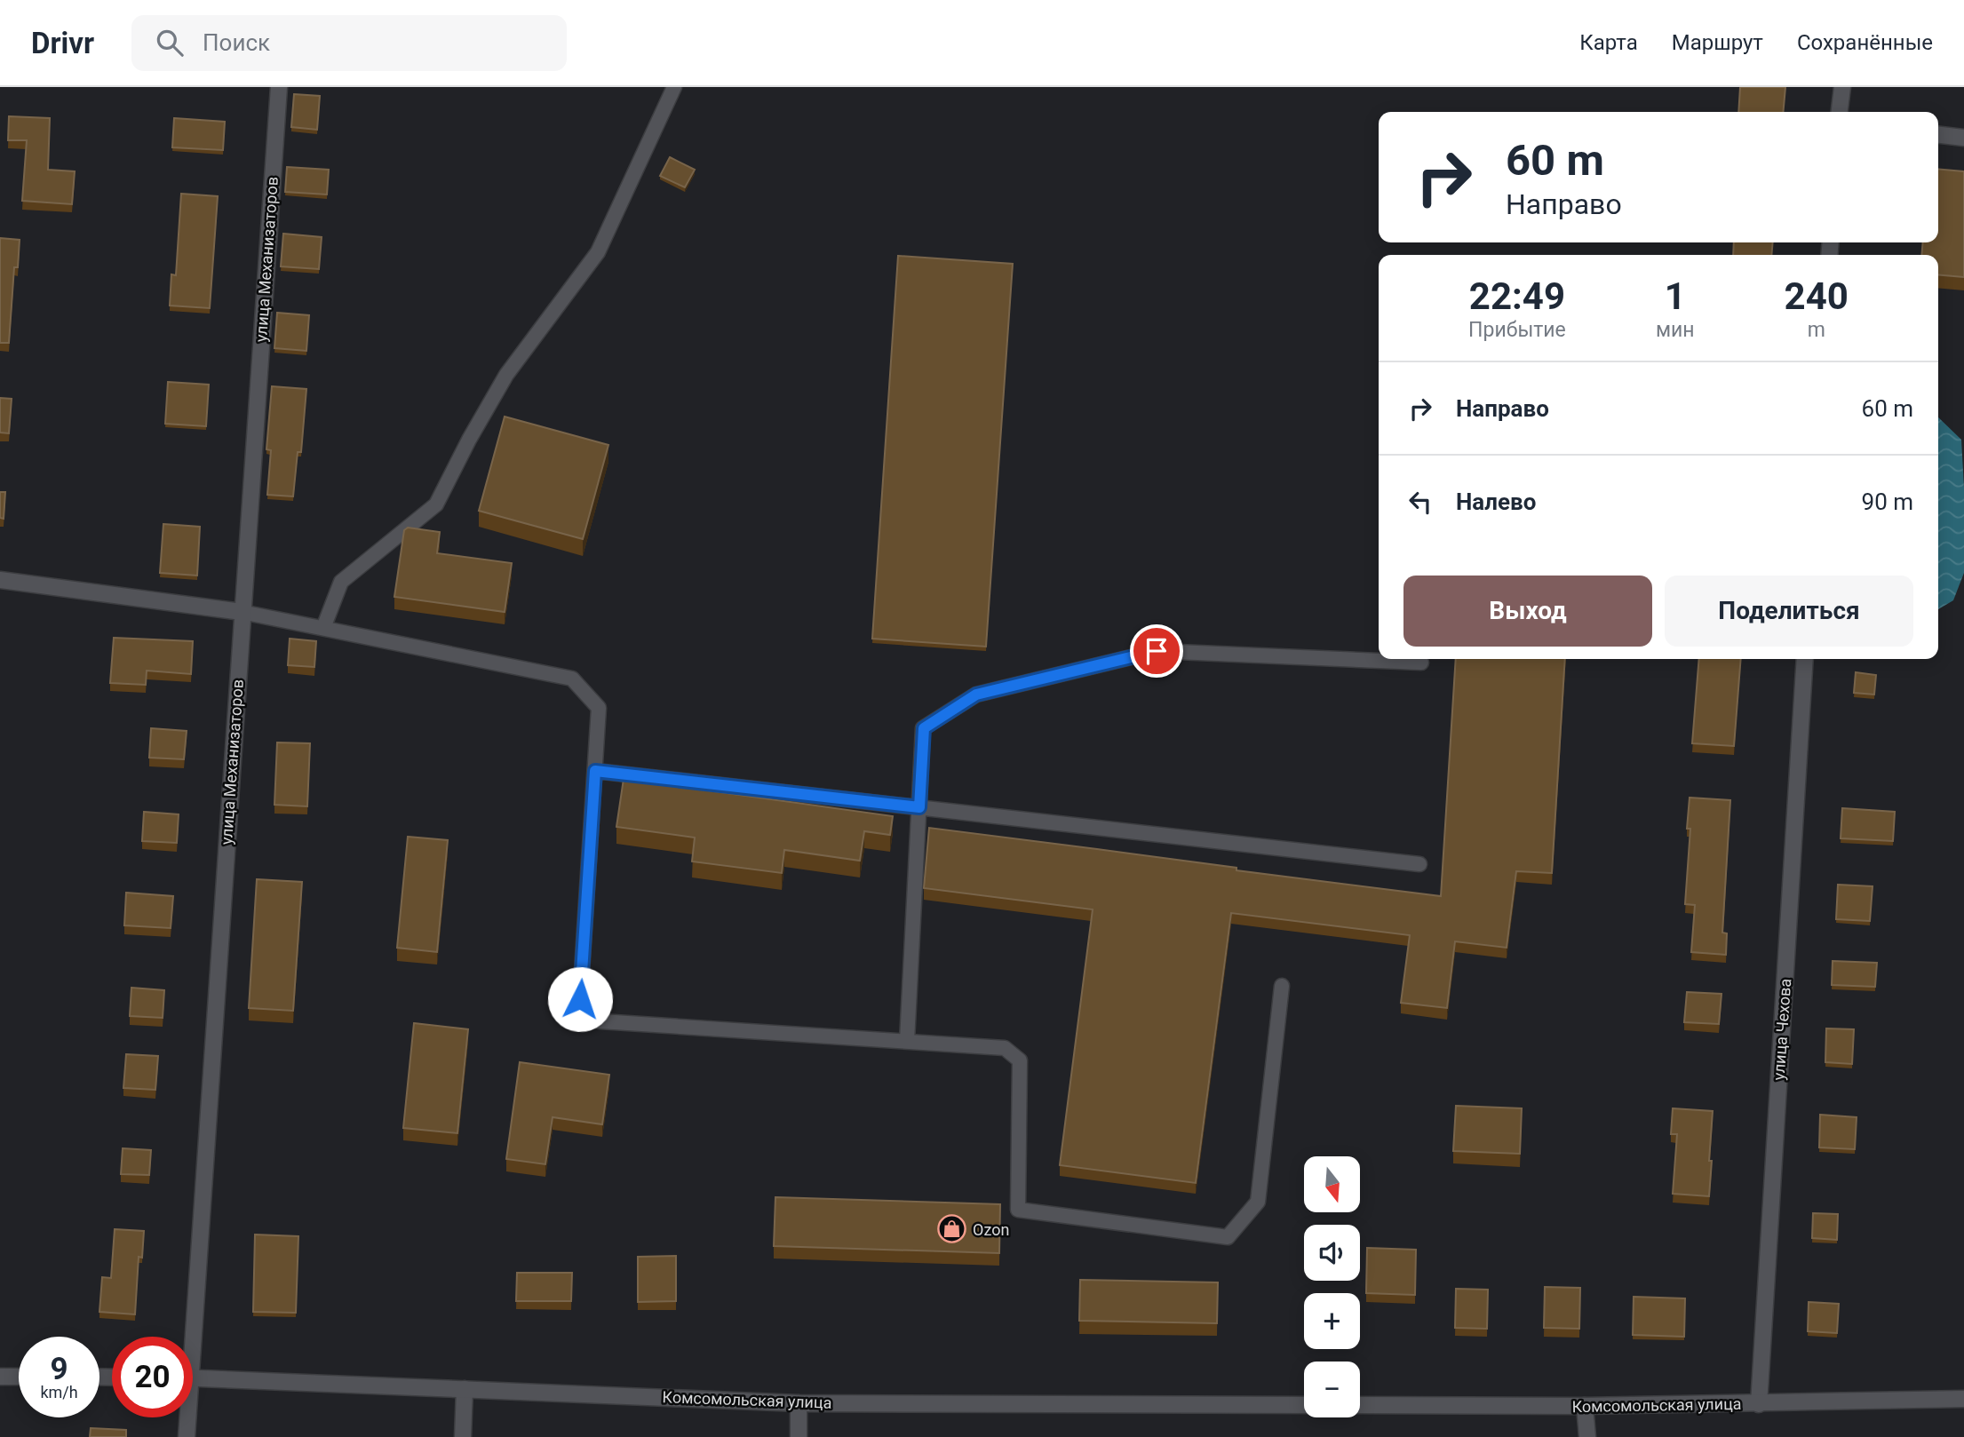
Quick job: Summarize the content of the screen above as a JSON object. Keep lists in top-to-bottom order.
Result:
{
  "streets": {
    "street": ["улица Механизаторов", "улица Чехова", "Комсомольская улица"]
  },
  "crossings": [
    ["улица Чехова", "Комсомольская улица"]
  ],
  "places": {
    "shop": ["Ozon"]
  },
  "north": "bottom",
  "page": {
    "header": "Drivr",
    "search": "Поиск",
    "nav": ["Карта", "Маршрут", "Сохранённые"],
    "turn": ["60 m", "Направо"],
    "eta": [
      "22:49",
      "Прибытие",
      "1",
      "мин",
      "240",
      "m"
    ],
    "list": [
      {
        "name": "Направо",
        "value": "60 m"
      },
      {
        "name": "Налево",
        "value": "90 m"
      }
    ],
    "buttons": ["Выход", "Поделиться"],
    "map_buttons": ["+", "−"],
    "speed": "9 km/h",
    "limit": "20"
  }
}
